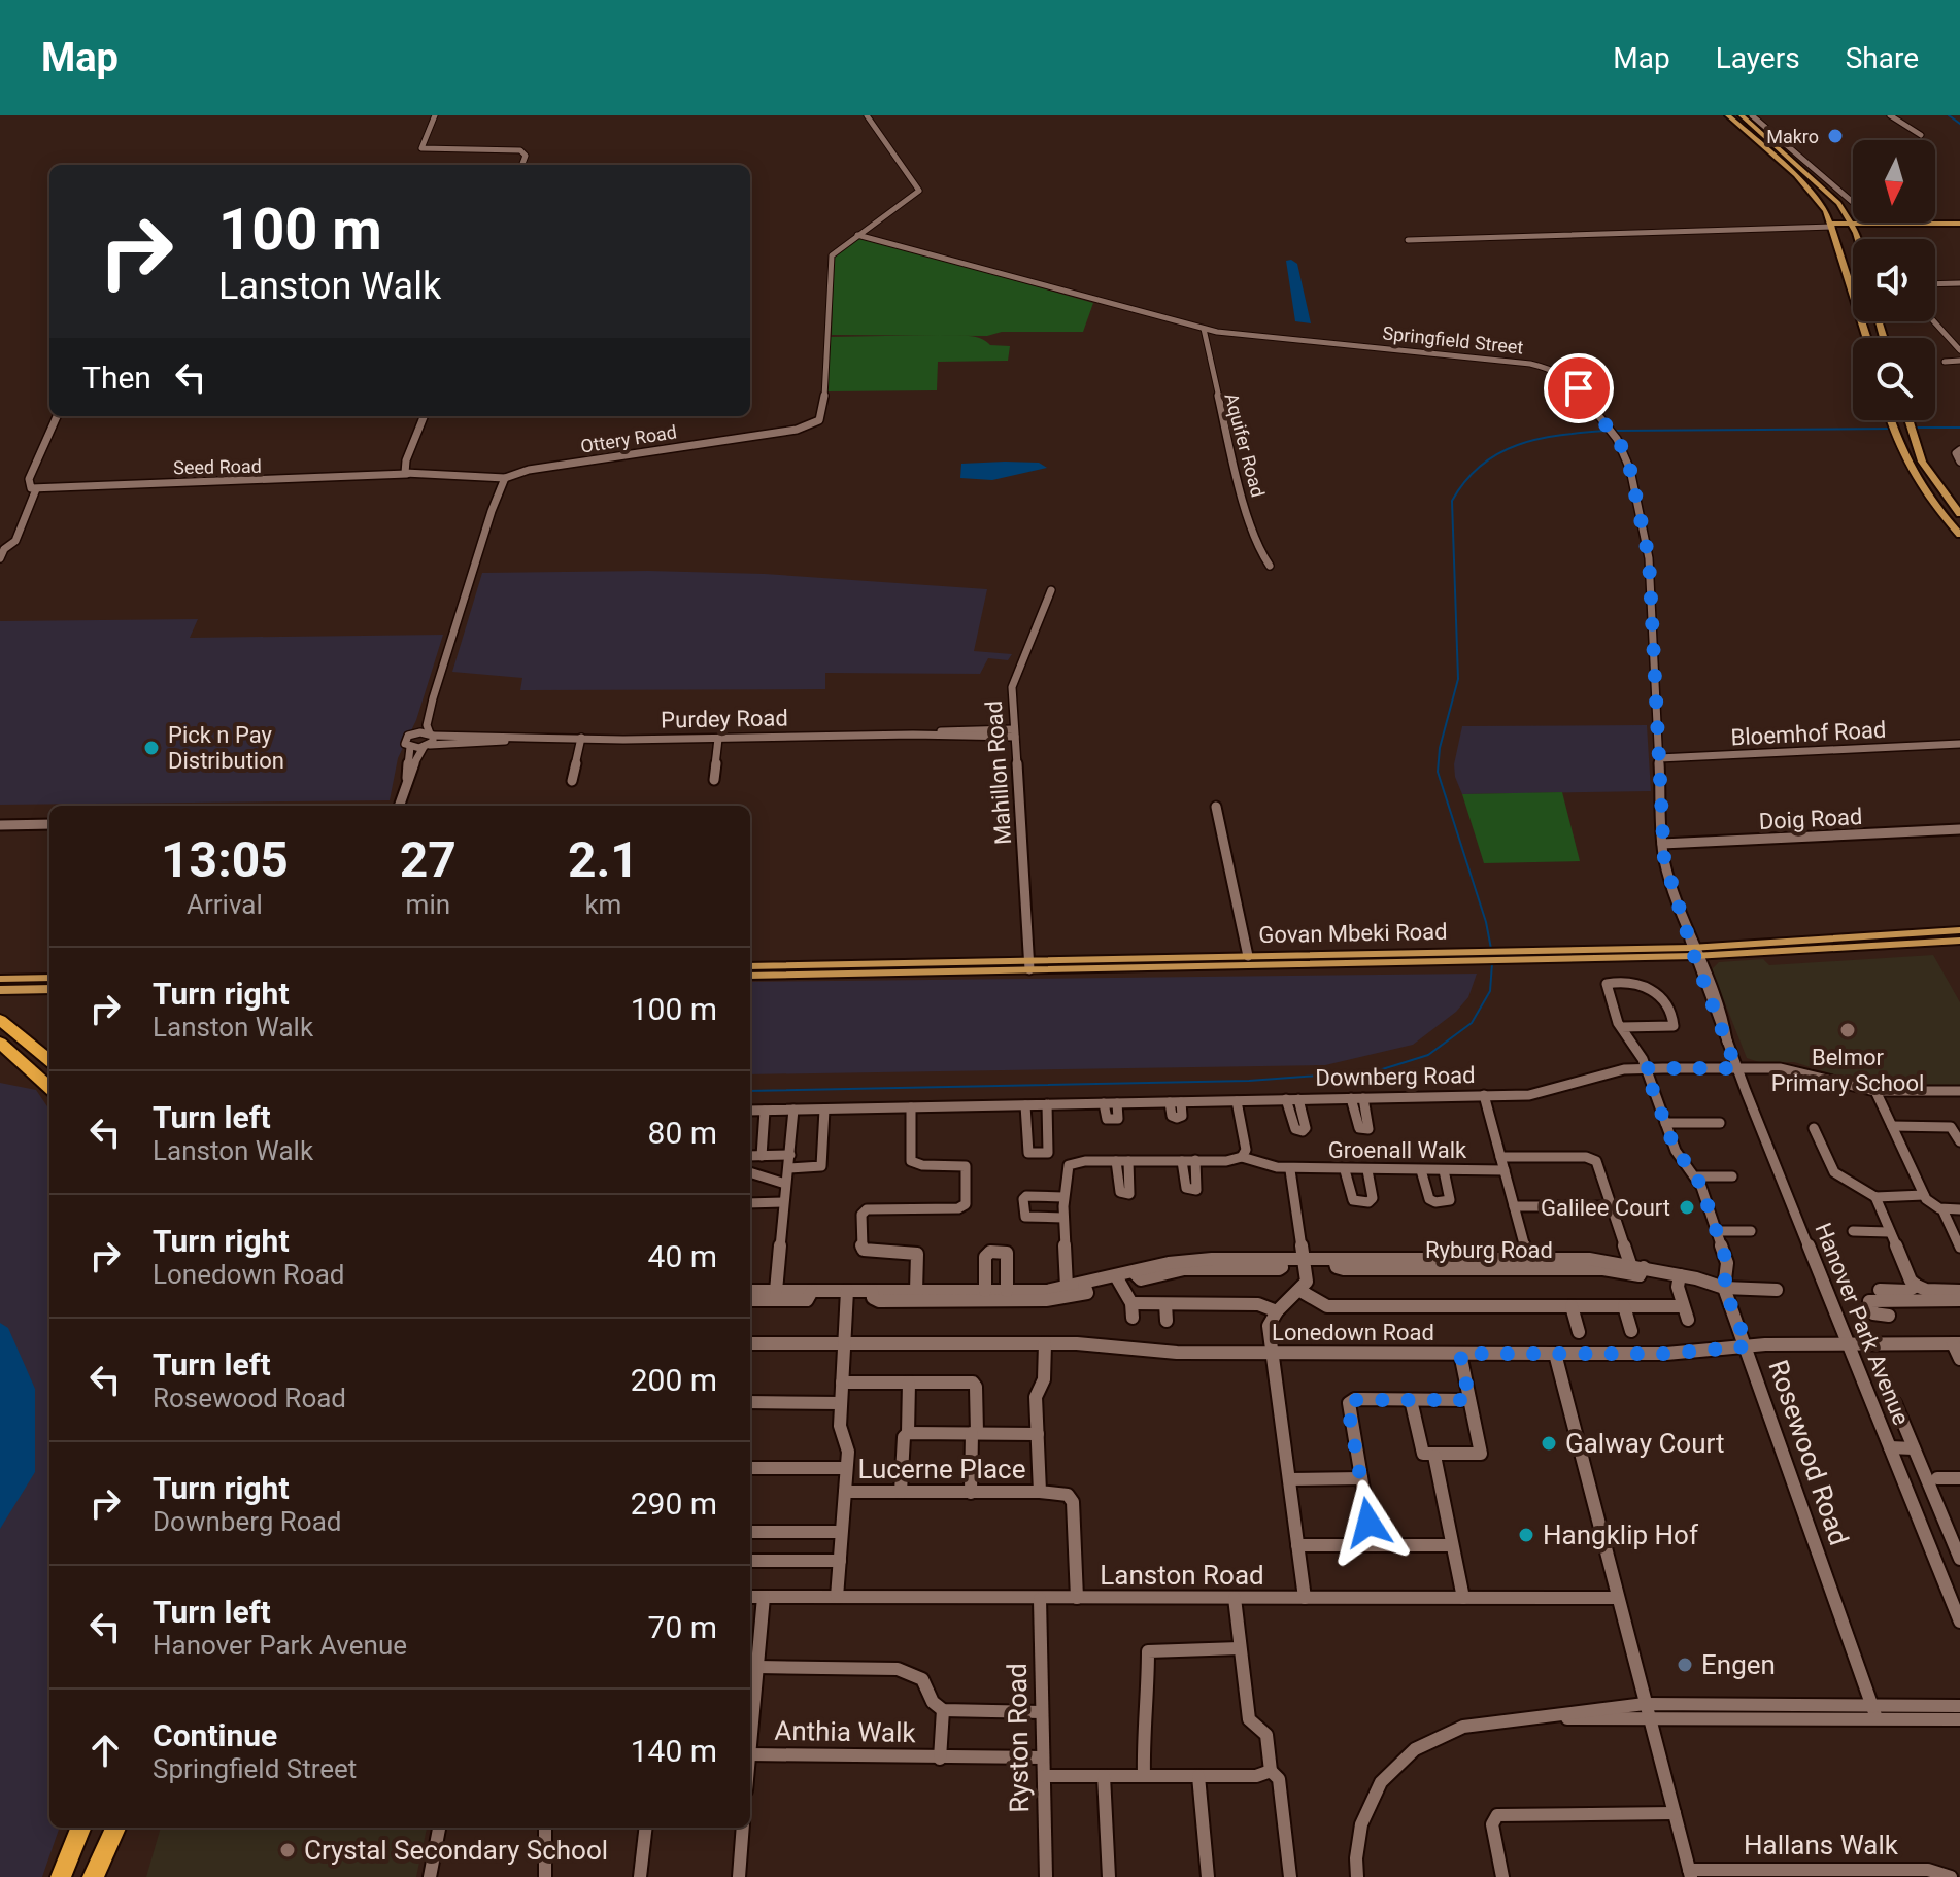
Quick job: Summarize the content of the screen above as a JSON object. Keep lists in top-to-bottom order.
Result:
{
  "streets": {
    "main road": ["Govan Mbeki Road"],
    "street": [
      "Springfield Street",
      "Ottery Road",
      "Aquifer Road",
      "Seed Road",
      "Purdey Road",
      "Bloemhof Road",
      "Mahillon Road",
      "Doig Road",
      "Downberg Road",
      "Groenall Walk",
      "Ryburg Road",
      "Hanover Park Avenue",
      "Lonedown Road",
      "Rosewood Road",
      "Lucerne Place",
      "Lanston Road",
      "Anthia Walk",
      "Ryston Road",
      "Hallans Walk"
    ]
  },
  "crossings": [
    ["Springfield Street", "Ottery Road"],
    ["Springfield Street", "Aquifer Road"],
    ["Springfield Street", "Bloemhof Road"],
    ["Springfield Street", "Doig Road"],
    ["Springfield Street", "Govan Mbeki Road"],
    ["Springfield Street", "Hanover Park Avenue"],
    ["Ottery Road", "Seed Road"],
    ["Purdey Road", "Mahillon Road"],
    ["Mahillon Road", "Govan Mbeki Road"],
    ["Govan Mbeki Road", "Hanover Park Avenue"],
    ["Downberg Road", "Hanover Park Avenue"],
    ["Downberg Road", "Rosewood Road"],
    ["Ryburg Road", "Rosewood Road"],
    ["Hanover Park Avenue", "Lonedown Road"],
    ["Lonedown Road", "Rosewood Road"],
    ["Lanston Road", "Ryston Road"],
    ["Anthia Walk", "Ryston Road"]
  ],
  "places": [
    "Makro",
    "Pick n Pay Distribution",
    "Belmor Primary School",
    "Galilee Court",
    "Galway Court",
    "Hangklip Hof",
    "Engen",
    "Crystal Secondary School"
  ],
  "north": "bottom",
  "page": {
    "header": "Map",
    "nav": ["Map", "Layers", "Share"],
    "turn": ["100 m", "Lanston Walk"],
    "then": "Then",
    "eta": [
      "13:05",
      "Arrival",
      "27",
      "min",
      "2.1",
      "km"
    ],
    "list": [
      {
        "name": "Turn right",
        "note": "Lanston Walk",
        "value": "100 m"
      },
      {
        "name": "Turn left",
        "note": "Lanston Walk",
        "value": "80 m"
      },
      {
        "name": "Turn right",
        "note": "Lonedown Road",
        "value": "40 m"
      },
      {
        "name": "Turn left",
        "note": "Rosewood Road",
        "value": "200 m"
      },
      {
        "name": "Turn right",
        "note": "Downberg Road",
        "value": "290 m"
      },
      {
        "name": "Turn left",
        "note": "Hanover Park Avenue",
        "value": "70 m"
      },
      {
        "name": "Continue",
        "note": "Springfield Street",
        "value": "140 m"
      }
    ]
  }
}
